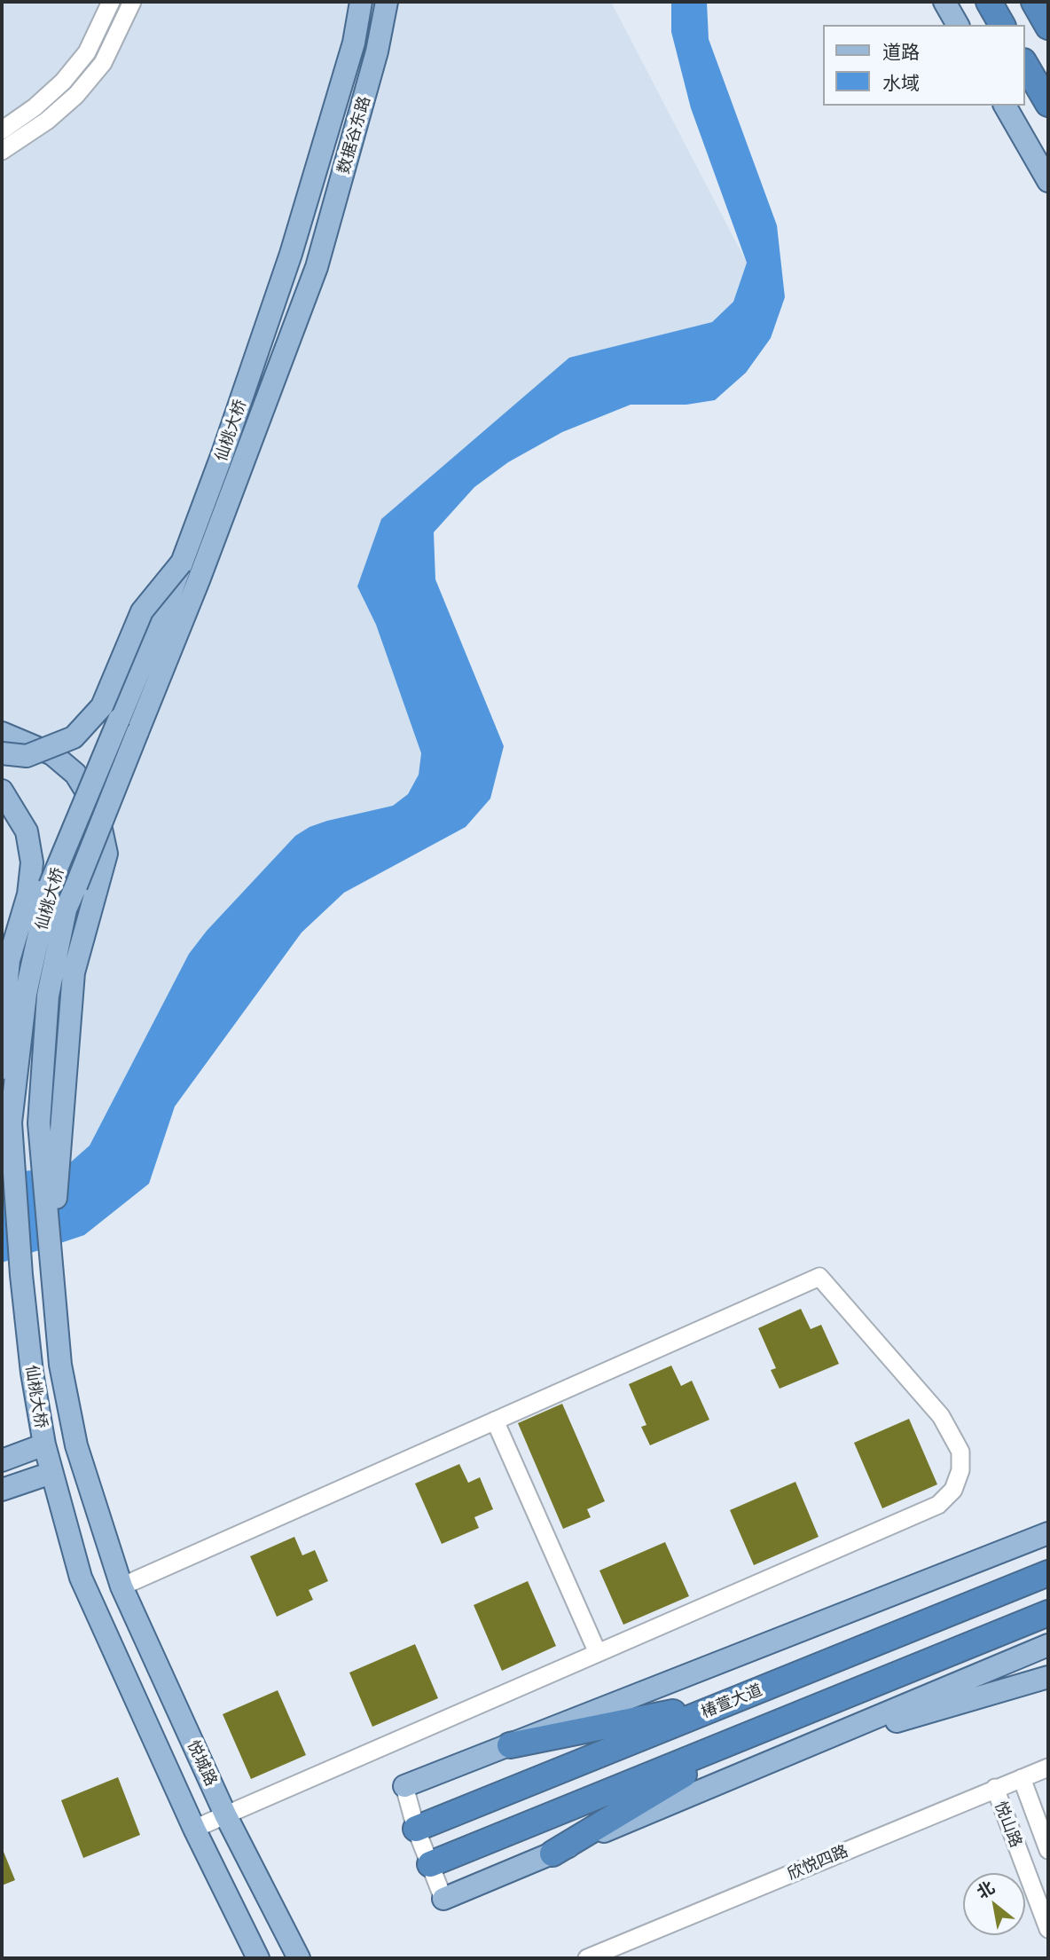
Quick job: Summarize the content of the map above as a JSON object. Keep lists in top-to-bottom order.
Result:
{
  "streets": {
    "highway": ["椿萱大道"],
    "main road": ["数据谷东路", "仙桃大桥", "悦城路"],
    "street": ["悦山路", "欣悦四路"]
  },
  "crossings": [
    ["数据谷东路", "仙桃大桥"],
    ["仙桃大桥", "悦城路"],
    ["悦山路", "欣悦四路"]
  ],
  "legend": ["道路", "水域"],
  "north": "top left"
}
